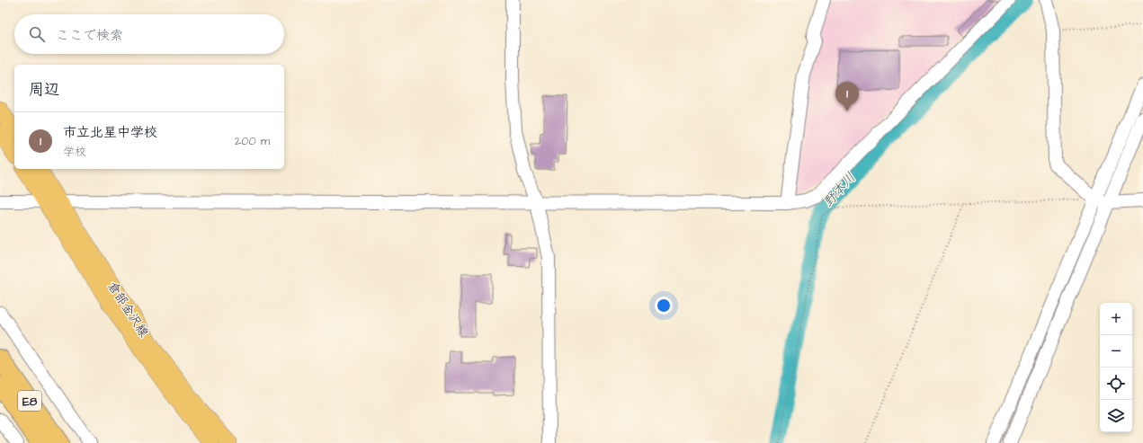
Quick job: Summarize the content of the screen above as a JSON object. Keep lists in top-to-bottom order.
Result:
{
  "streets": {
    "highway": ["E8"],
    "main road": ["倉部金沢線"]
  },
  "water": ["野本川"],
  "page": {
    "search": "ここで検索",
    "heading": "周辺",
    "pins": "1",
    "list": [
      {
        "mark": "1",
        "name": "市立北星中学校",
        "note": "学校",
        "value": "200 m"
      }
    ],
    "map_buttons": ["+", "−"]
  }
}
